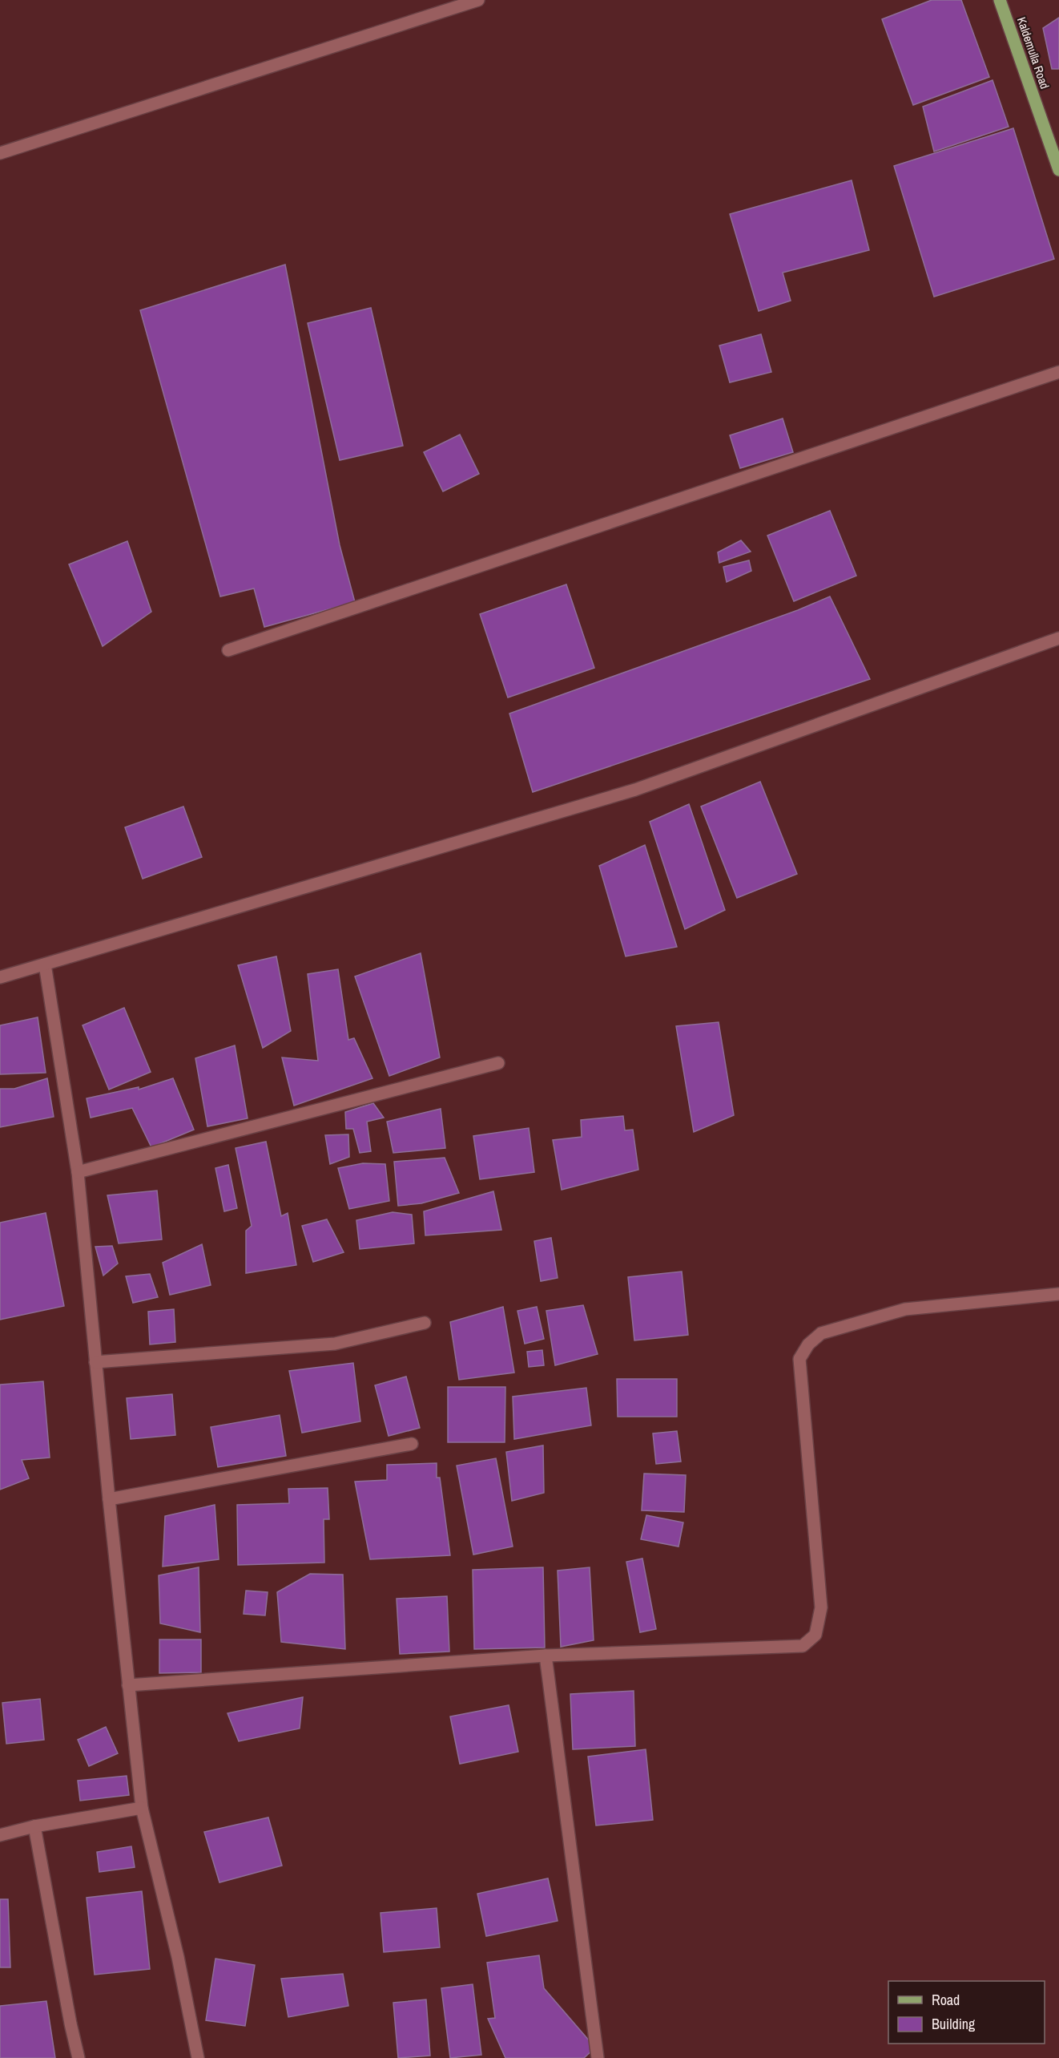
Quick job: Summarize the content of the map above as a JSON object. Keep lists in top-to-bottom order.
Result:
{
  "streets": {
    "main road": ["Kaldemulla Road"]
  },
  "legend": ["Road", "Building"]
}
